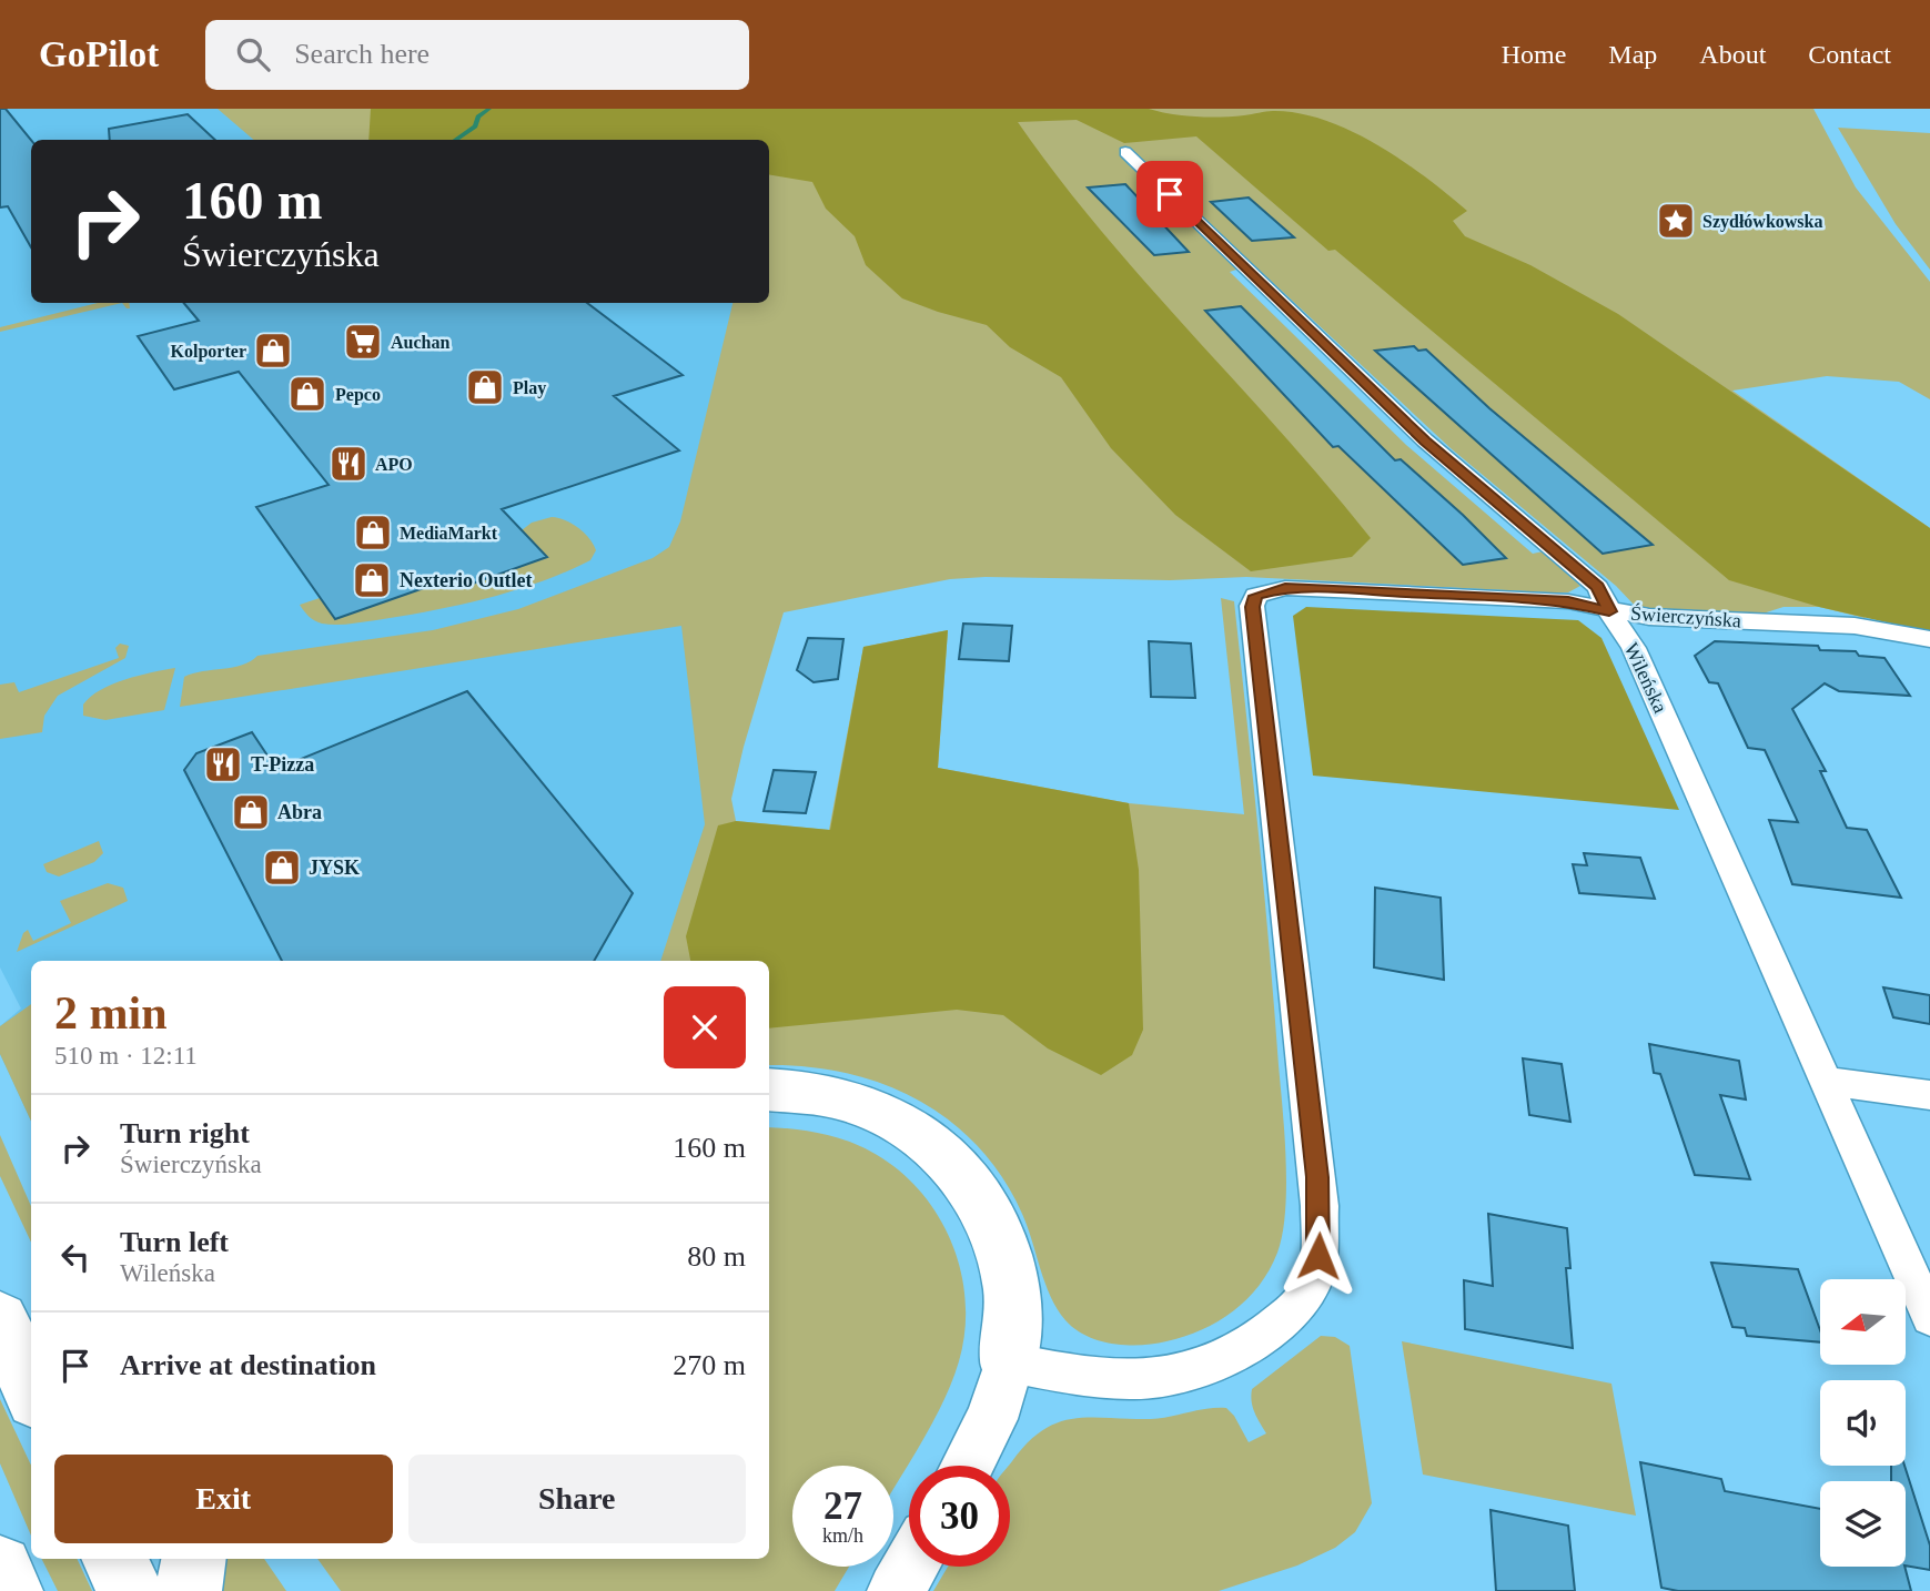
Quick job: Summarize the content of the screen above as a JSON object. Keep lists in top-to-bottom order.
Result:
{
  "streets": {
    "street": ["Świerczyńska", "Wileńska"]
  },
  "crossings": [
    ["Świerczyńska", "Wileńska"]
  ],
  "places": {
    "place": ["Szydłówkowska"],
    "supermarket": ["Auchan"],
    "shop": [
      "Kolporter",
      "Play",
      "Pepco",
      "MediaMarkt",
      "Nexterio Outlet",
      "Abra",
      "JYSK"
    ],
    "restaurant": ["APO", "T-Pizza"]
  },
  "north": "left",
  "page": {
    "header": "GoPilot",
    "search": "Search here",
    "nav": [
      "Home",
      "Map",
      "About",
      "Contact"
    ],
    "turn": ["160 m", "Świerczyńska"],
    "heading": ["2 min", "510 m · 12:11"],
    "list": [
      {
        "name": "Turn right",
        "note": "Świerczyńska",
        "value": "160 m"
      },
      {
        "name": "Turn left",
        "note": "Wileńska",
        "value": "80 m"
      },
      {
        "name": "Arrive at destination",
        "value": "270 m"
      }
    ],
    "buttons": ["Exit", "Share"],
    "speed": "27 km/h",
    "limit": "30"
  }
}
